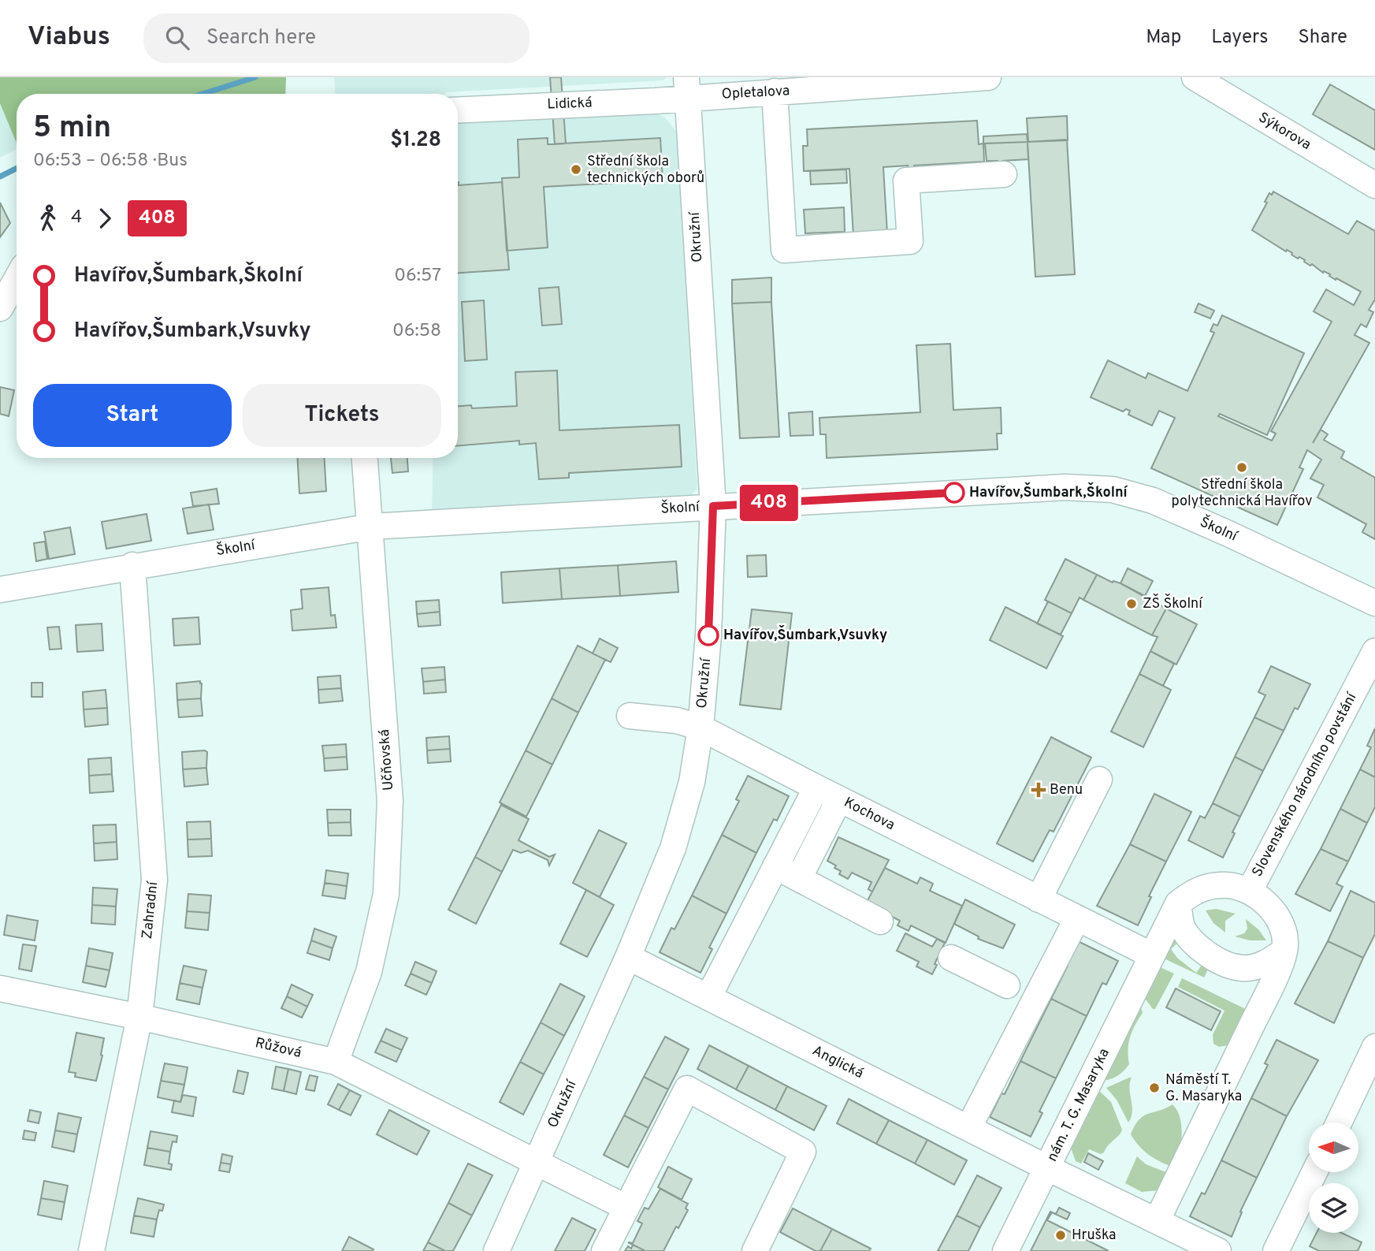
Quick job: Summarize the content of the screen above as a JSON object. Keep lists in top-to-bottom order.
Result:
{
  "streets": {
    "street": [
      "Opletalova",
      "Lidická",
      "Sýkorova",
      "Okružní",
      "Školní",
      "Učňovská",
      "Slovenského národního povstání",
      "Kochova",
      "Zahradní",
      "Růžová",
      "Anglická",
      "nám. T. G. Masaryka"
    ]
  },
  "crossings": [
    ["Opletalova", "Lidická"],
    ["Opletalova", "Okružní"],
    ["Lidická", "Okružní"],
    ["Okružní", "Školní"],
    ["Okružní", "Kochova"],
    ["Okružní", "Růžová"],
    ["Okružní", "Anglická"],
    ["Školní", "Učňovská"],
    ["Školní", "Zahradní"],
    ["Učňovská", "Růžová"],
    ["Slovenského národního povstání", "nám. T. G. Masaryka"],
    ["Kochova", "nám. T. G. Masaryka"],
    ["Zahradní", "Růžová"],
    ["Anglická", "nám. T. G. Masaryka"]
  ],
  "places": {
    "other": [
      "Střední škola technických oborů",
      "Střední škola polytechnická Havířov",
      "Havířov,Šumbark,Školní",
      "ZŠ Školní",
      "Havířov,Šumbark,Vsuvky",
      "Náměstí T. G. Masaryka",
      "Hruška"
    ],
    "health": ["Benu"]
  },
  "lines": ["bus line 408"],
  "north": "left",
  "page": {
    "header": "Viabus",
    "search": "Search here",
    "nav": ["Map", "Layers", "Share"],
    "on_map": "408",
    "heading": ["5 min", "06:53 – 06:58 · Bus", "$1.28"],
    "legs": ["4", "408"],
    "list": [
      {
        "name": "Havířov,Šumbark,Školní",
        "value": "06:57"
      },
      {
        "name": "Havířov,Šumbark,Vsuvky",
        "value": "06:58"
      }
    ],
    "buttons": ["Start", "Tickets"]
  }
}
